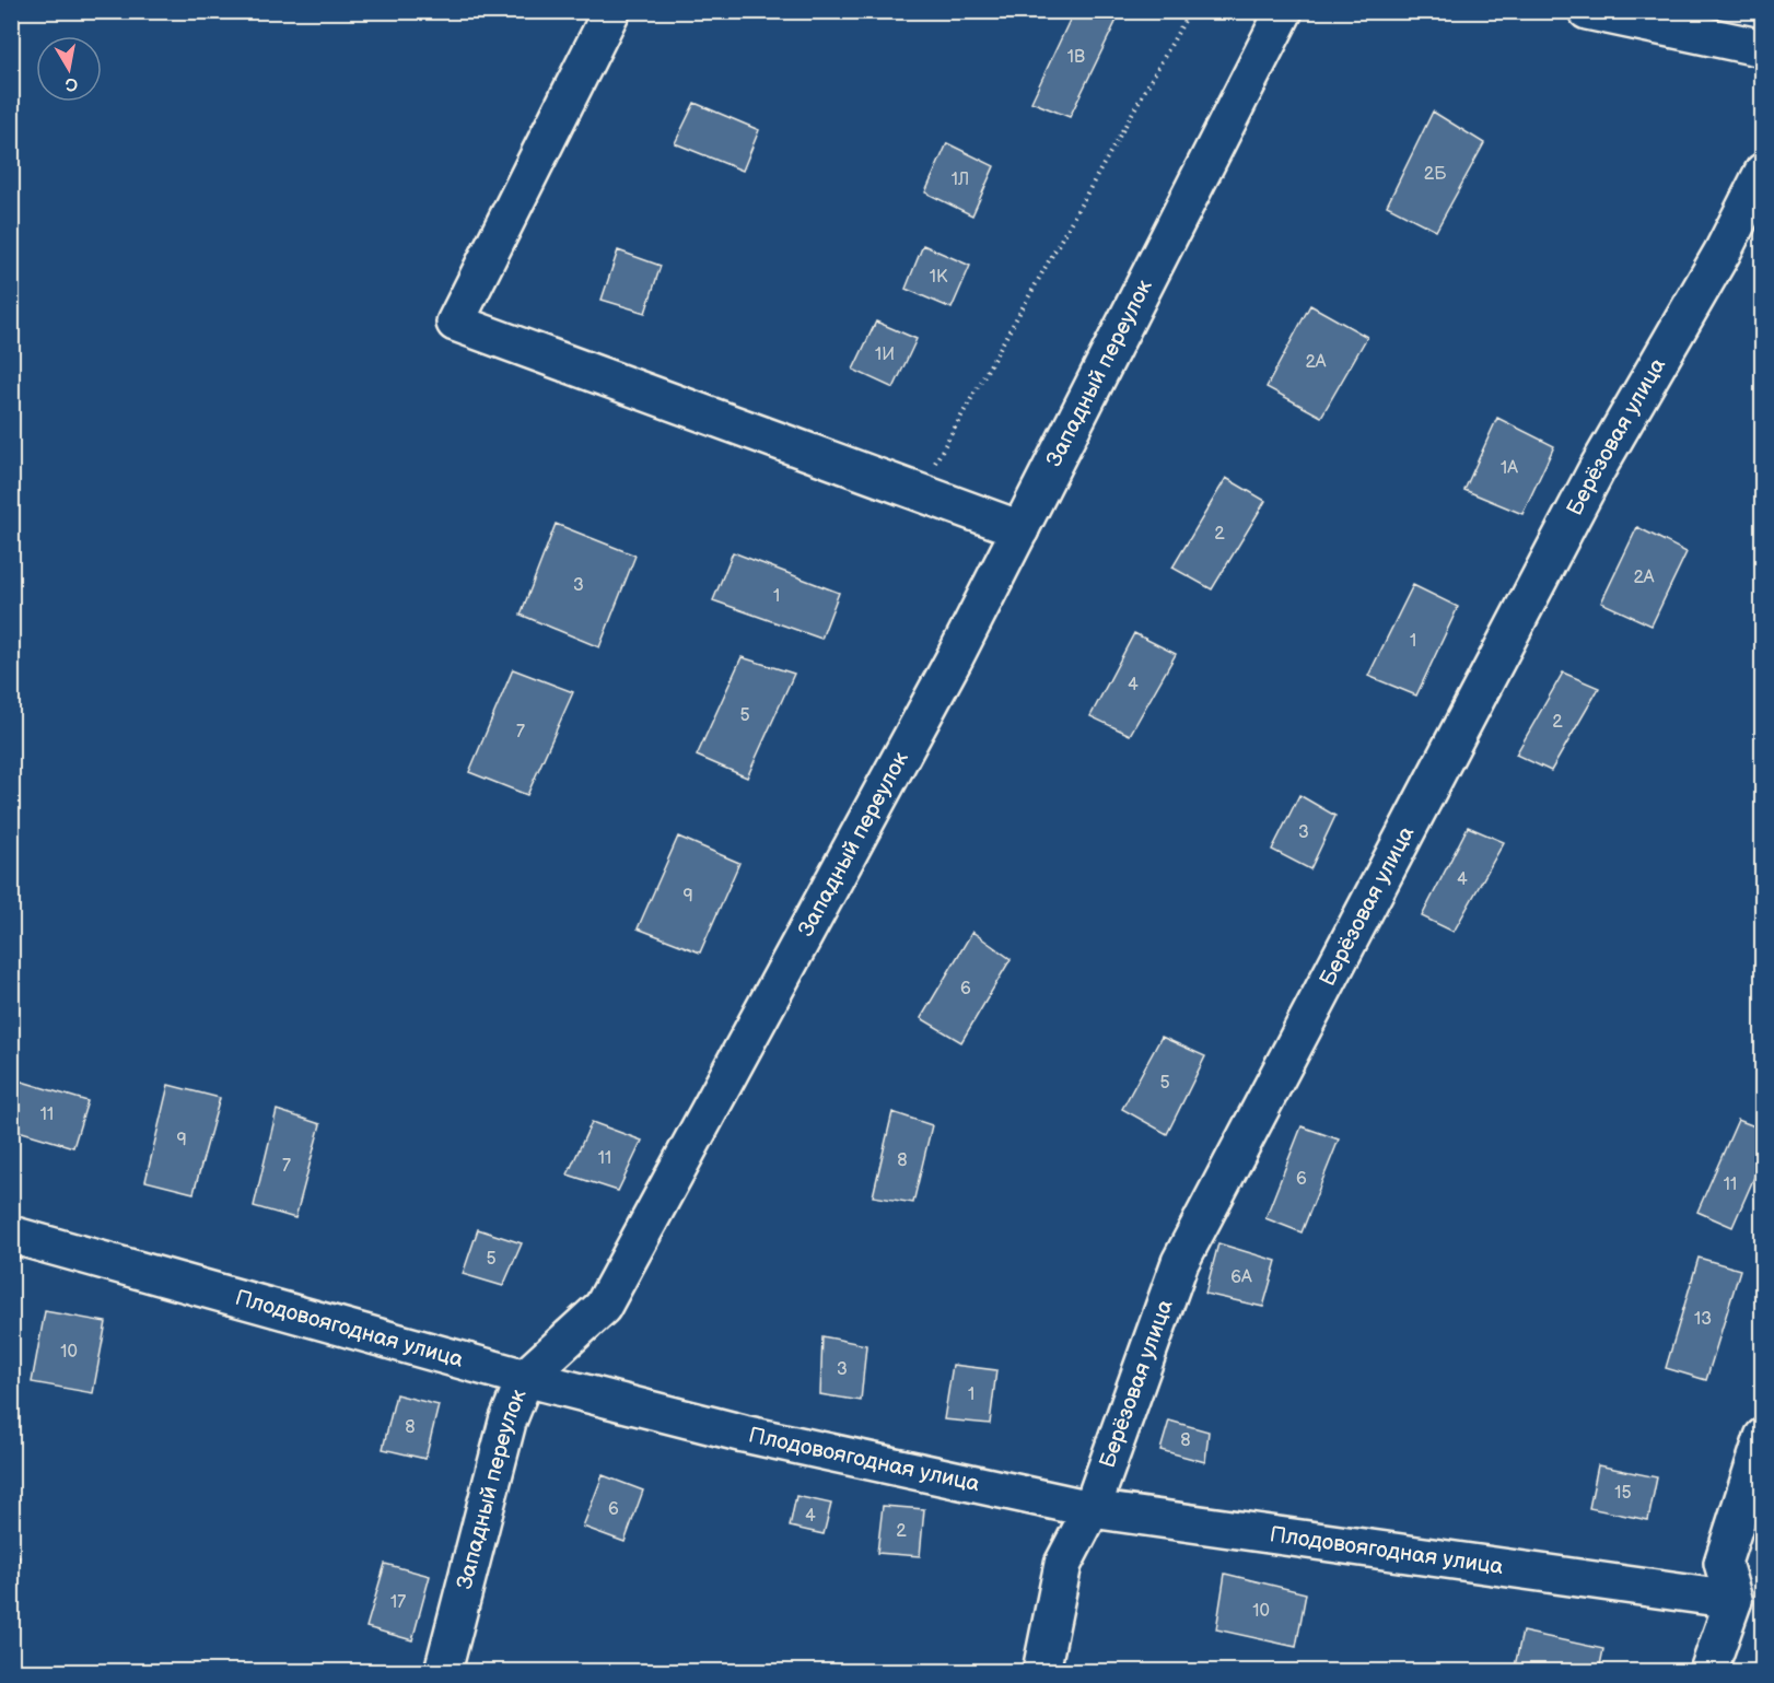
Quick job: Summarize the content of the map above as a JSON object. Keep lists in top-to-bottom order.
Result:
{
  "streets": {
    "street": ["Западный переулок", "Берёзовая улица", "Плодовоягодная улица"]
  },
  "crossings": [
    ["Западный переулок", "Плодовоягодная улица"],
    ["Берёзовая улица", "Плодовоягодная улица"]
  ],
  "house_numbers": [
    "1В",
    "2Б",
    "1Л",
    "1К",
    "1И",
    "2А",
    "1А",
    "2",
    "2А",
    "3",
    "1",
    "1",
    "4",
    "5",
    "2",
    "7",
    "3",
    "4",
    "9",
    "6",
    "5",
    "11",
    "9",
    "11",
    "8",
    "7",
    "6",
    "11",
    "5",
    "6А",
    "13",
    "10",
    "3",
    "1",
    "8",
    "8",
    "15",
    "6",
    "4",
    "2",
    "17",
    "10"
  ],
  "north": "bottom"
}
